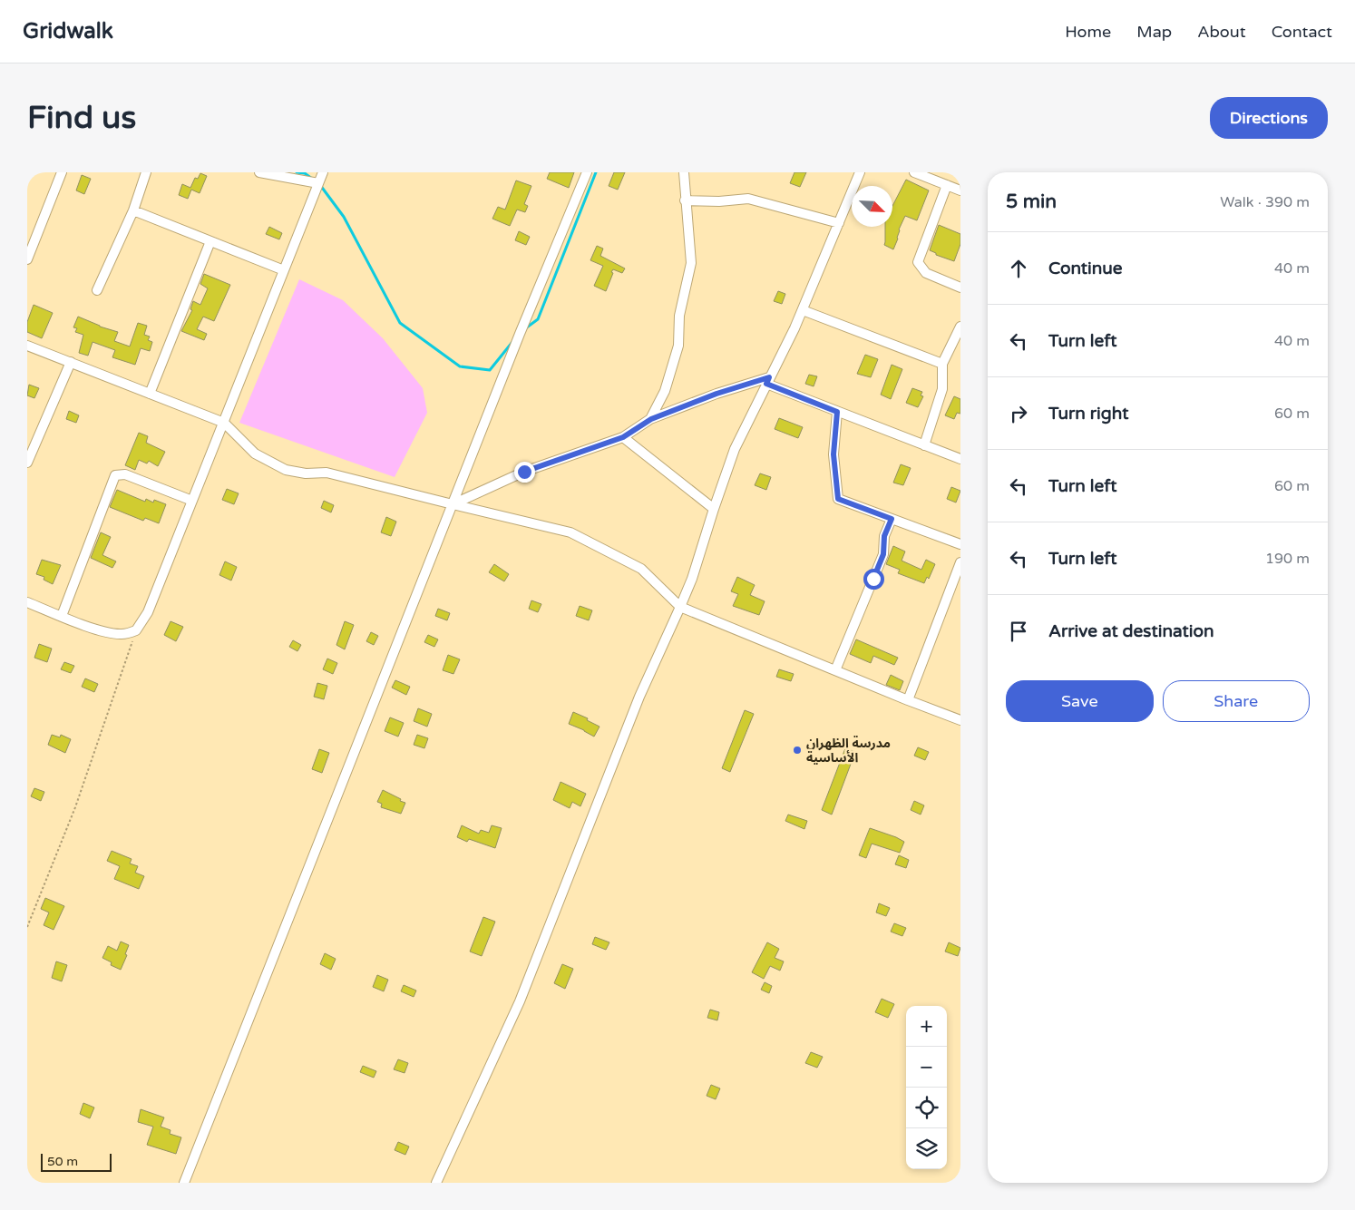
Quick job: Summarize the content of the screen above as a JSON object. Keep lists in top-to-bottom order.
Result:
{
  "places": ["مدرسة الظهران الأساسية"],
  "scale_bar": "50 m",
  "north": "bottom right",
  "page": {
    "header": "Gridwalk",
    "nav": [
      "Home",
      "Map",
      "About",
      "Contact"
    ],
    "buttons": [
      "Directions",
      ["Save", "Share"]
    ],
    "title": "Find us",
    "heading": ["5 min", "Walk · 390 m"],
    "list": [
      ["Continue", "40 m"],
      ["Turn left", "40 m"],
      ["Turn right", "60 m"],
      ["Turn left", "60 m"],
      ["Turn left", "190 m"],
      "Arrive at destination"
    ],
    "map_buttons": ["+", "−"],
    "scale": "50 m"
  }
}
